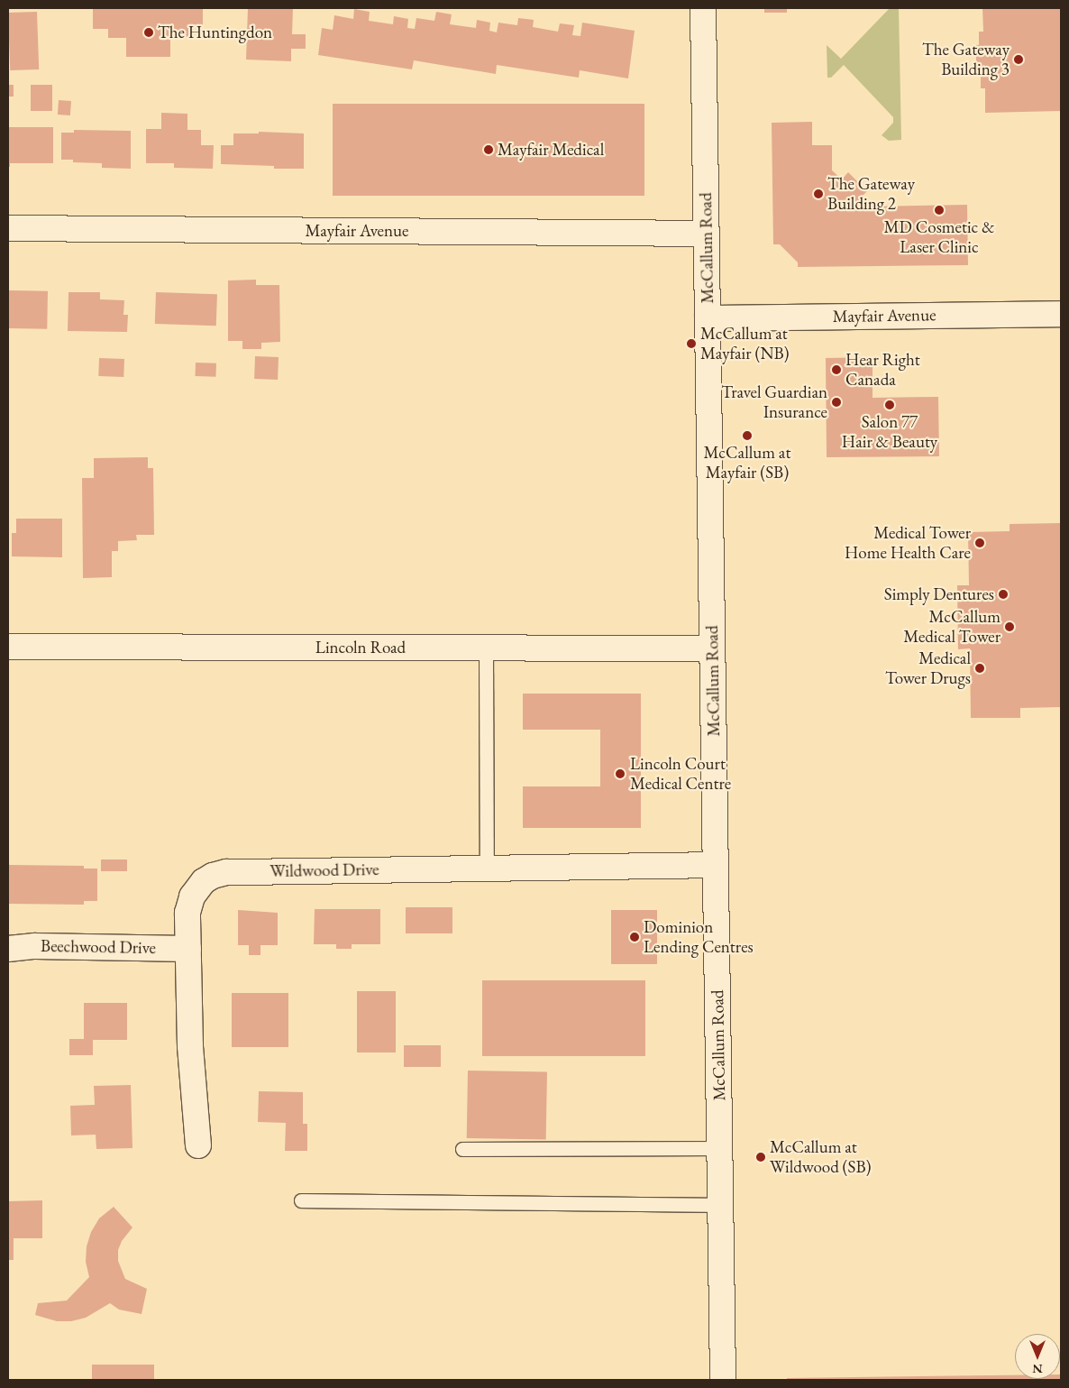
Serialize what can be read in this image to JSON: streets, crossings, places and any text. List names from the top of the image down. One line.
{"streets":{"street":["Mayfair Avenue","McCallum Road","Lincoln Road","Wildwood Drive","Beechwood Drive"]},"crossings":[["Mayfair Avenue","McCallum Road"],["McCallum Road","Lincoln Road"],["McCallum Road","Wildwood Drive"],["Wildwood Drive","Beechwood Drive"]],"places":["The Huntingdon","The Gateway Building 3","Mayfair Medical","The Gateway Building 2","MD Cosmetic & Laser Clinic","McCallum at Mayfair (NB)","Hear Right Canada","Travel Guardian Insurance","Salon 77 Hair & Beauty","McCallum at Mayfair (SB)","Medical Tower Home Health Care","Simply Dentures","McCallum Medical Tower","Medical Tower Drugs","Lincoln Court Medical Centre","Dominion Lending Centres","McCallum at Wildwood (SB)"],"north":"bottom"}
